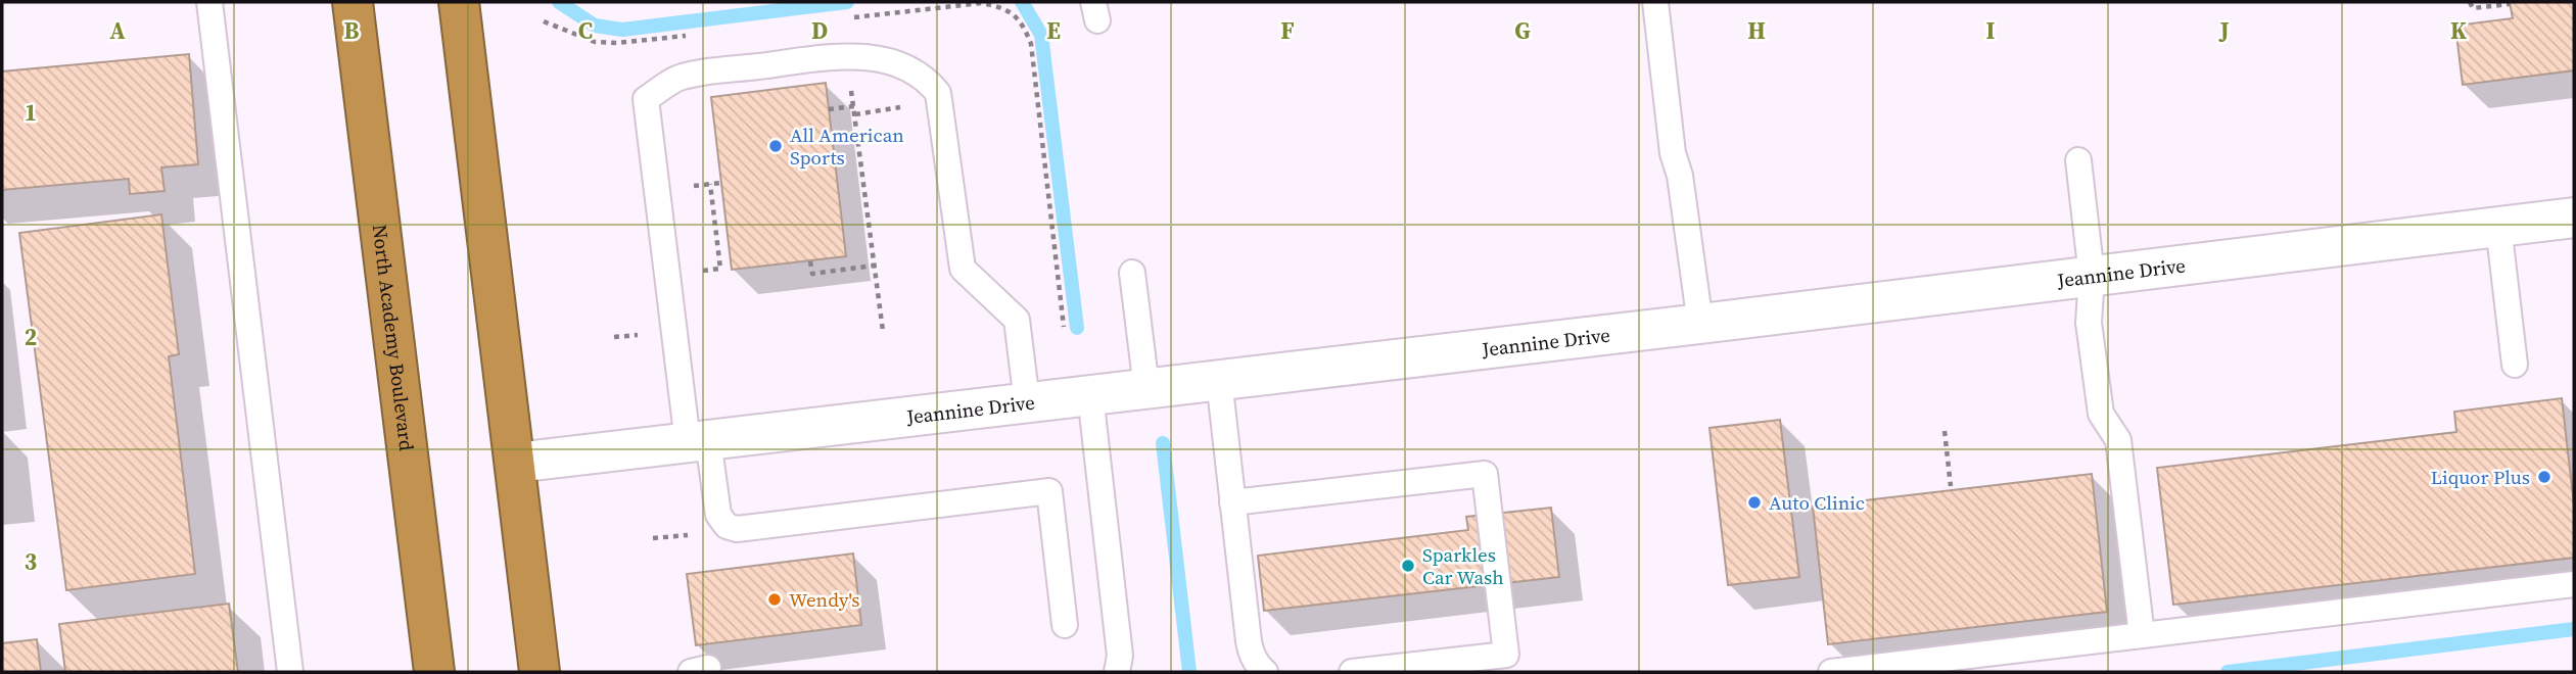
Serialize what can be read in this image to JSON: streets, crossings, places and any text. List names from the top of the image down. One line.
{"streets":{"highway":["North Academy Boulevard"],"street":["Jeannine Drive"]},"places":["All American Sports","Liquor Plus","Auto Clinic","Sparkles Car Wash","Wendy's"],"grid":{"columns":["A","B","C","D","E","F","G","H","I","J","K"],"rows":["1","2","3"]}}
